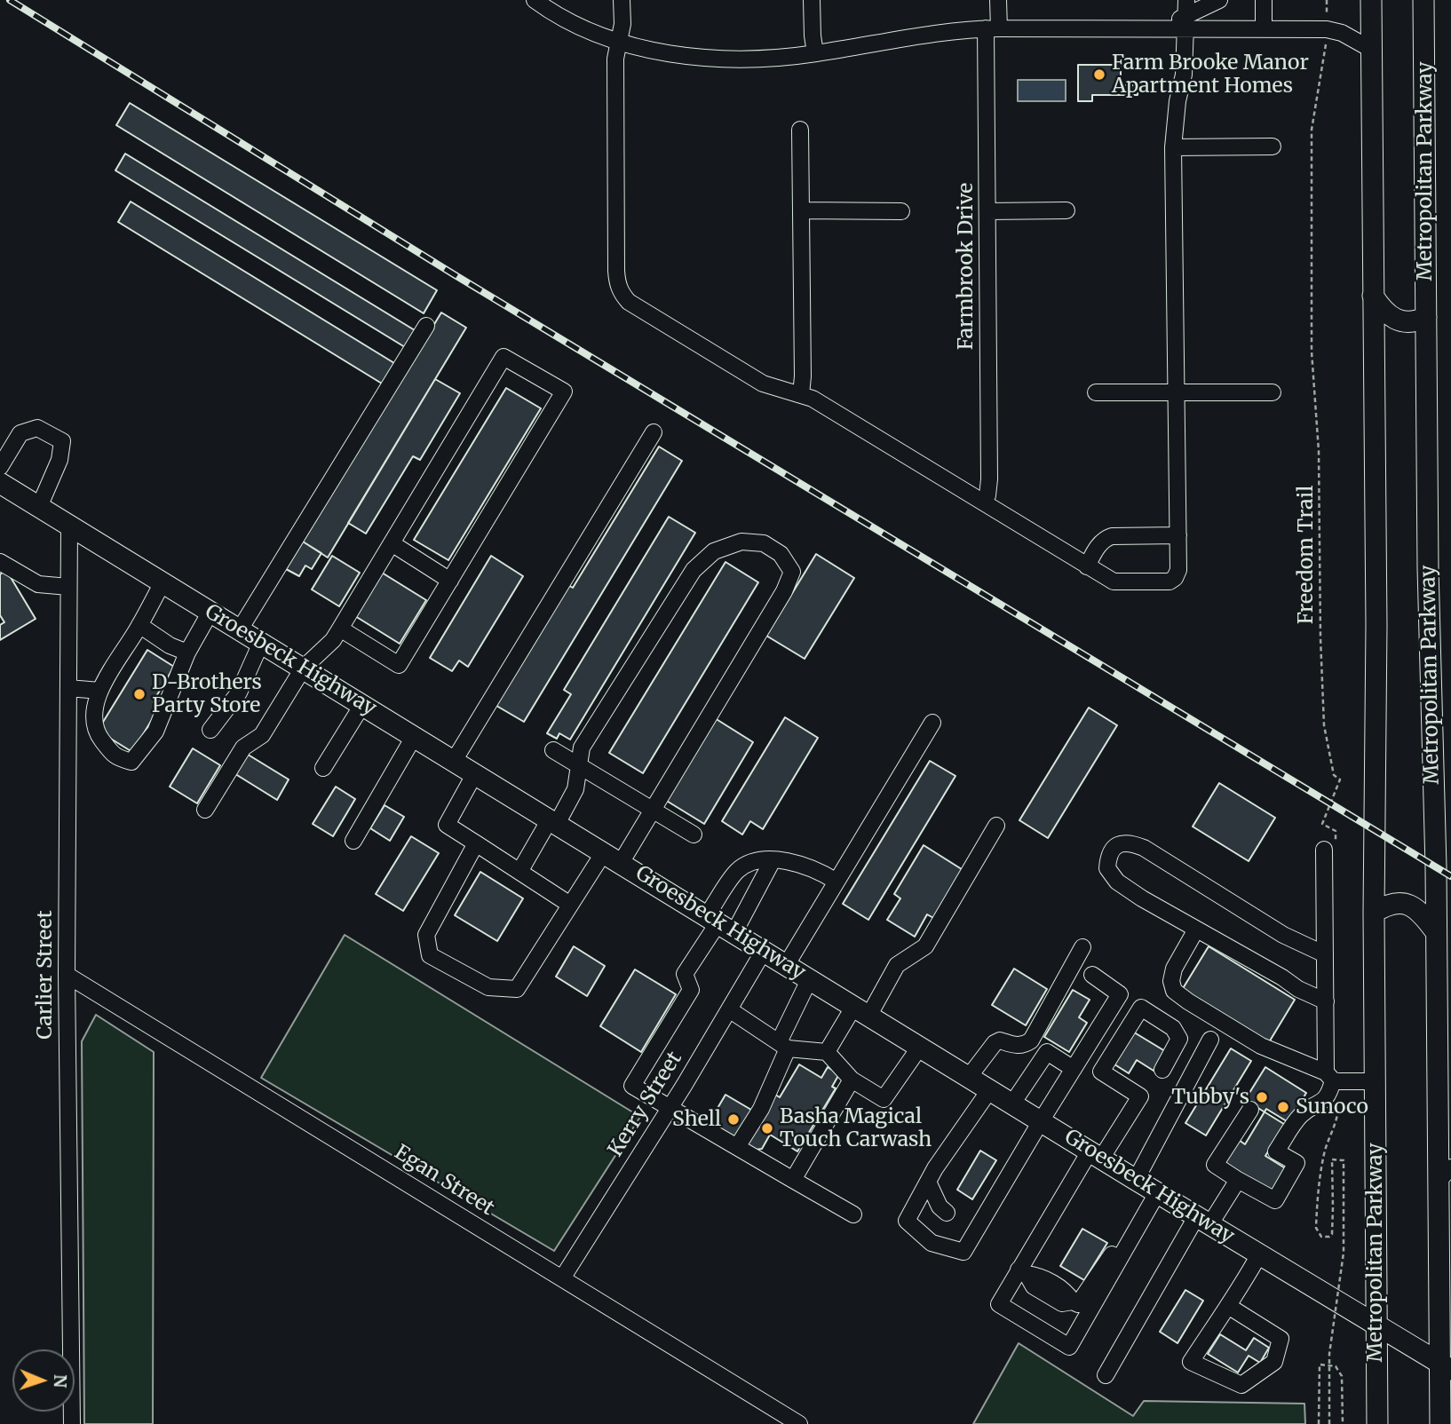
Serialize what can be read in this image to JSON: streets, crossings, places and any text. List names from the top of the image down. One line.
{"streets":{"main road":["Metropolitan Parkway","Groesbeck Highway"],"street":["Farmbrook Drive","Carlier Street","Kerry Street","Egan Street"],"path":["Freedom Trail"]},"crossings":[["Metropolitan Parkway","Groesbeck Highway"],["Groesbeck Highway","Carlier Street"],["Groesbeck Highway","Kerry Street"],["Carlier Street","Egan Street"],["Kerry Street","Egan Street"]],"places":["Farm Brooke Manor Apartment Homes","D-Brothers Party Store","Tubby's","Sunoco","Shell","Basha Magical Touch Carwash"],"north":"right"}
